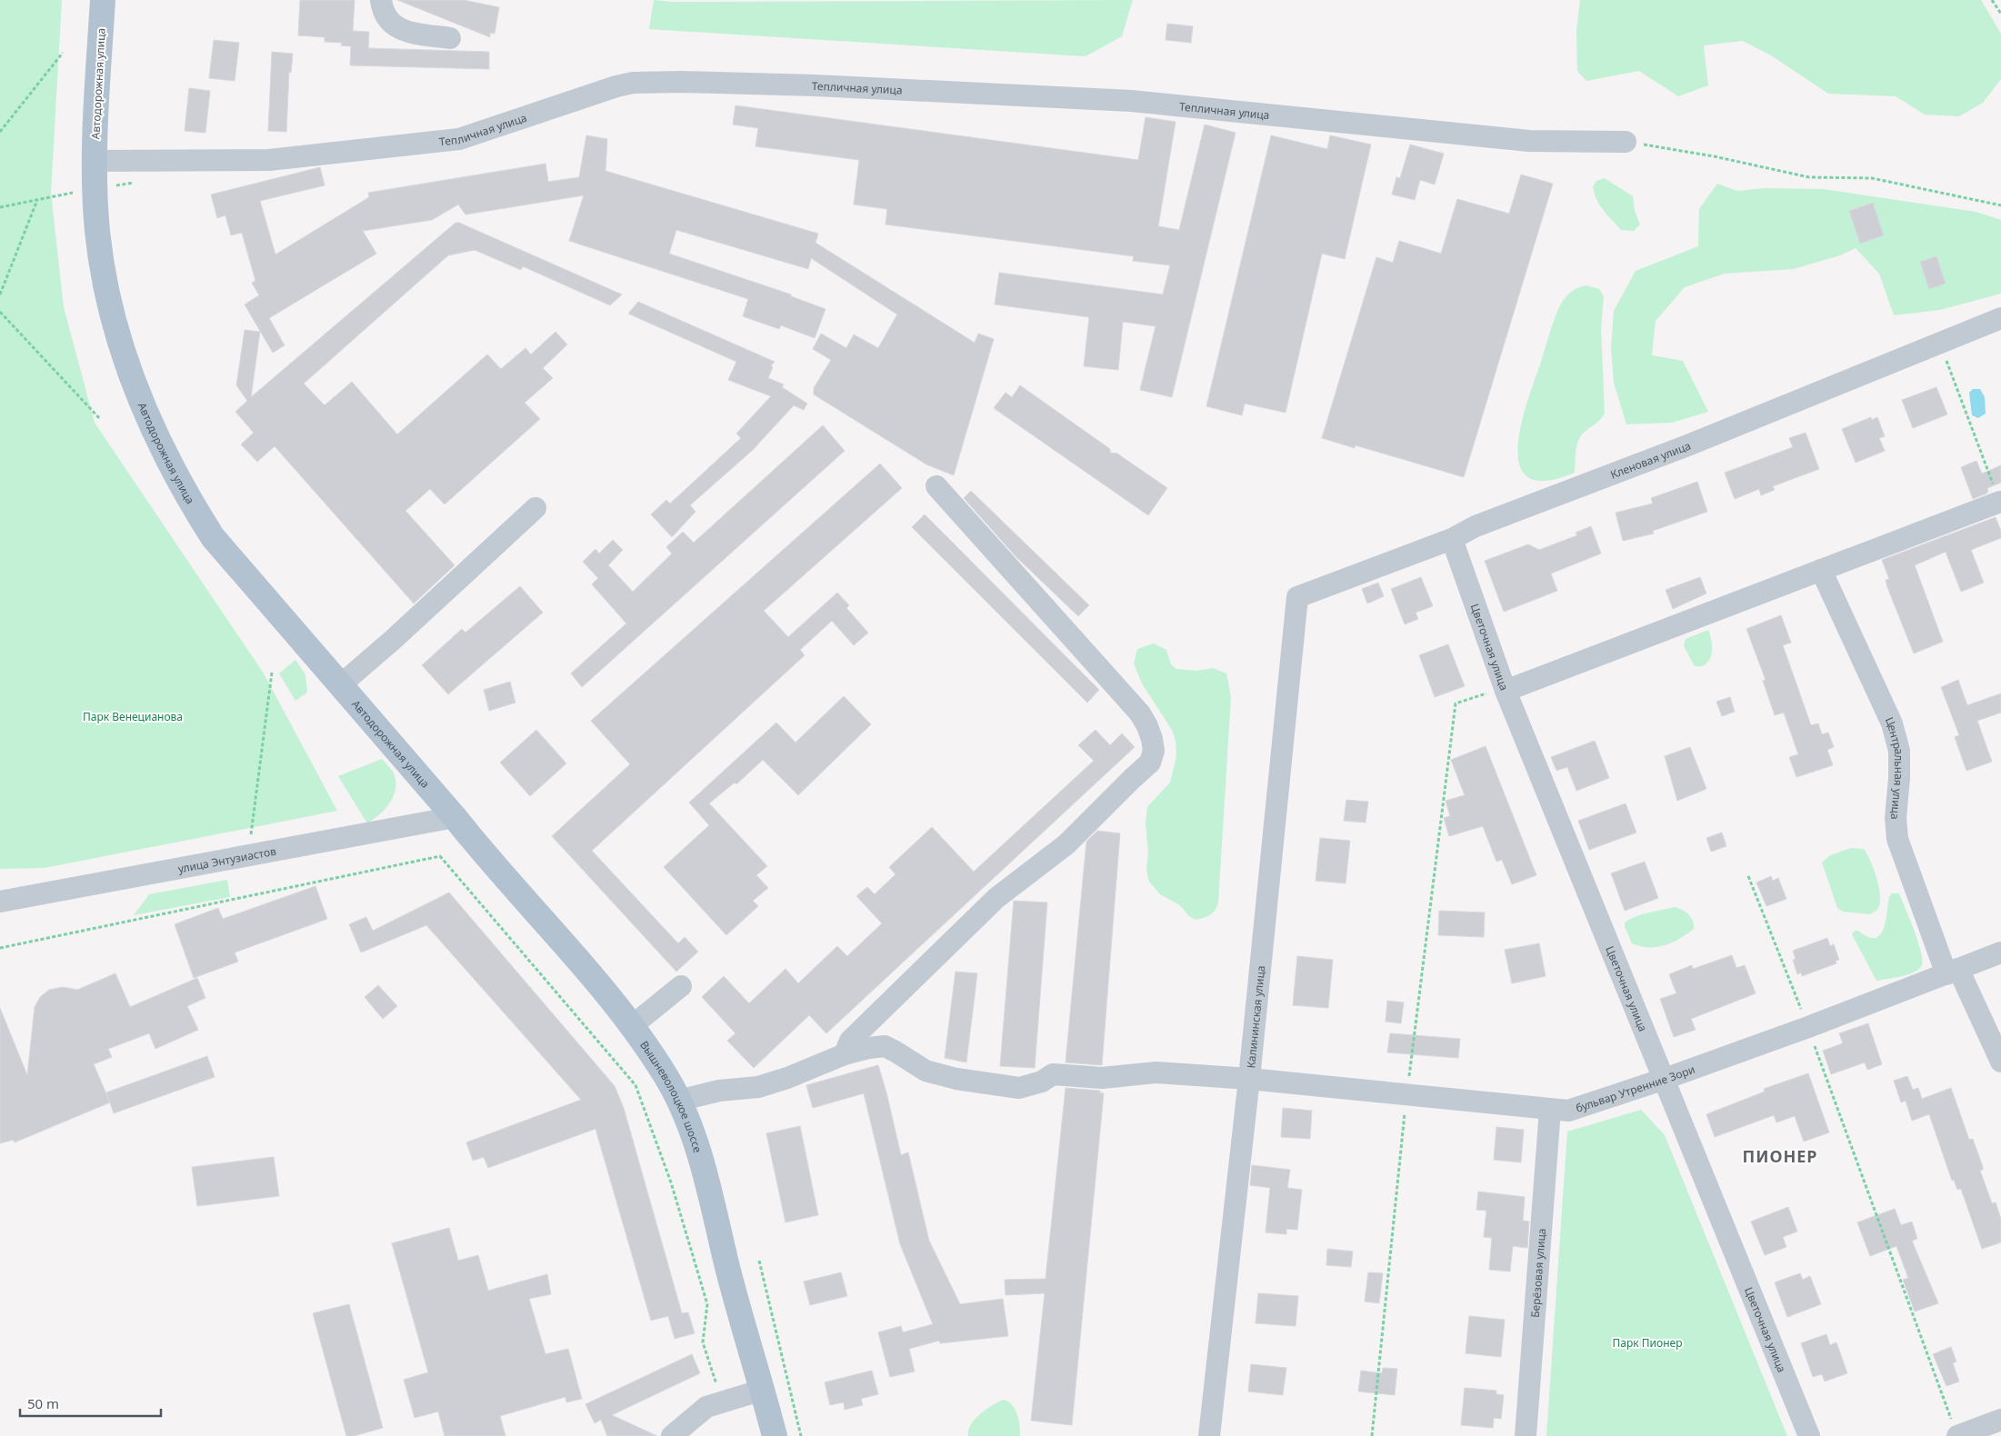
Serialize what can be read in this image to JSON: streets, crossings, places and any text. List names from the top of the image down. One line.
{"streets":{"main road":["Автодорожная улица","Вышневолоцкое шоссе"],"street":["Тепличная улица","Кленовая улица","Цветочная улица","Центральная улица","улица Энтузиастов","Калининская улица","бульвар Утренние Зори","Берёзовая улица"]},"crossings":[["Автодорожная улица","Тепличная улица"],["Автодорожная улица","улица Энтузиастов"],["Автодорожная улица","Вышневолоцкое шоссе"],["Кленовая улица","Цветочная улица"],["Кленовая улица","Калининская улица"],["Цветочная улица","бульвар Утренние Зори"],["Центральная улица","бульвар Утренние Зори"],["улица Энтузиастов","Вышневолоцкое шоссе"],["Калининская улица","бульвар Утренние Зори"],["бульвар Утренние Зори","Вышневолоцкое шоссе"],["бульвар Утренние Зори","Берёзовая улица"]],"districts":["ПИОНЕР"],"parks":["Парк Венецианова","Парк Пионер"],"scale_bar":"50 m"}
